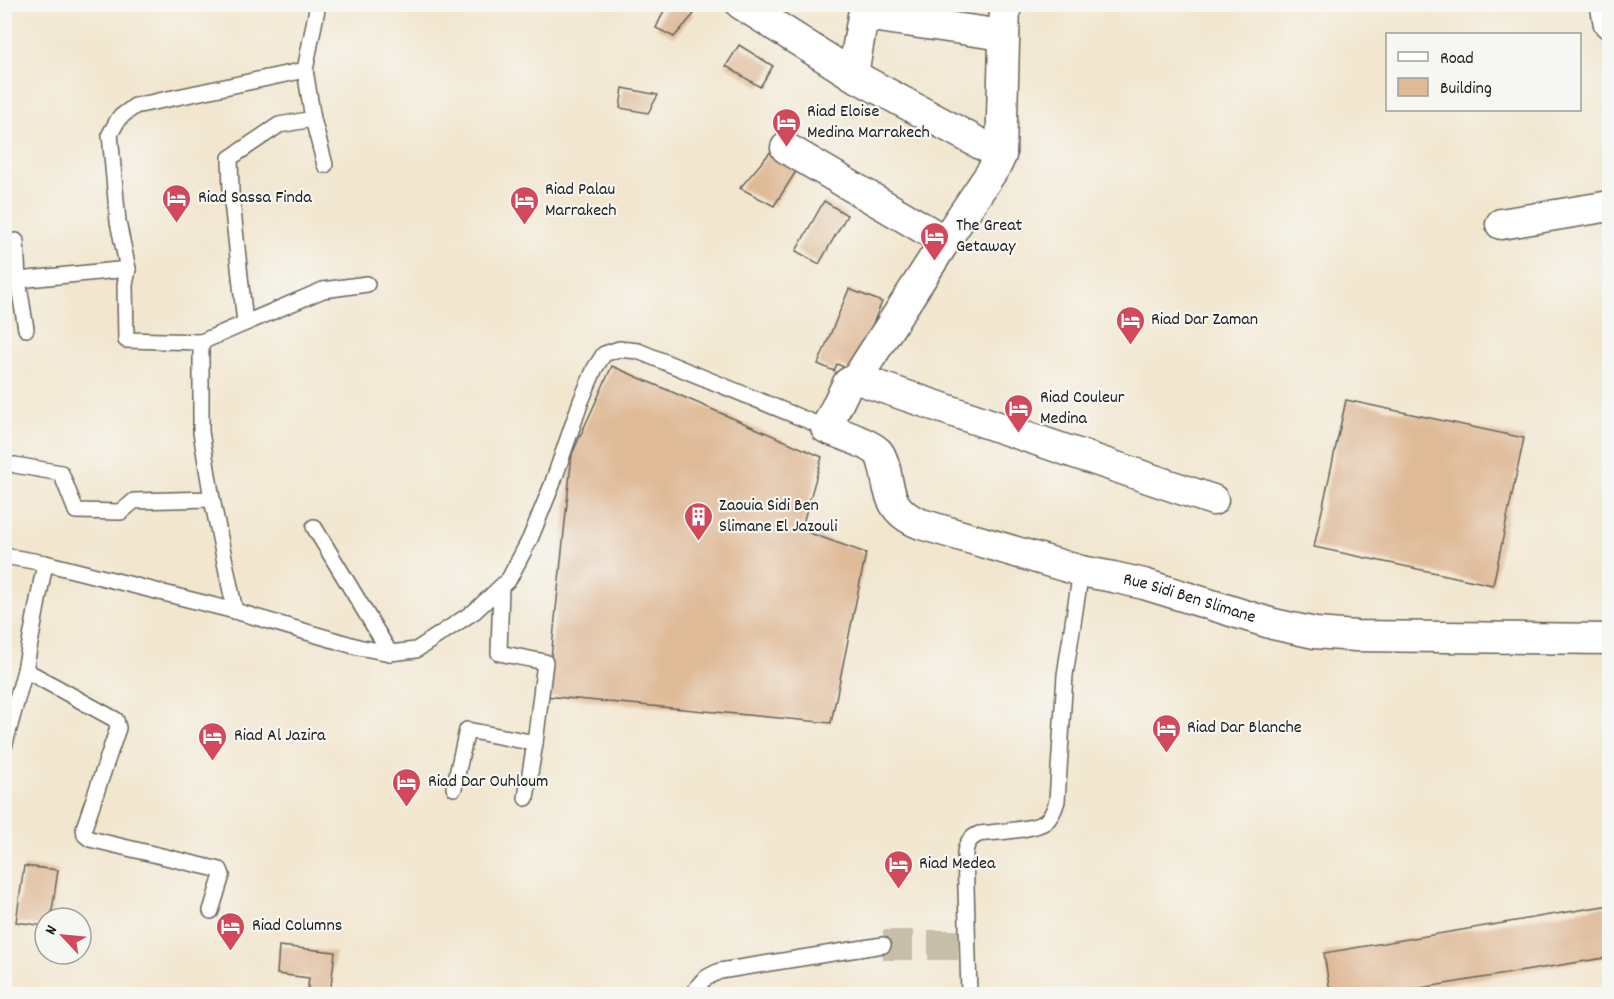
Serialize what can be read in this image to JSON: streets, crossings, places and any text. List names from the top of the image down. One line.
{"streets":{"street":["Rue Sidi Ben Slimane"]},"places":{"hotel":["Riad Eloise Medina Marrakech","Riad Sassa Finda","Riad Palau Marrakech","The Great Getaway","Riad Dar Zaman","Riad Couleur Medina","Riad Dar Blanche","Riad Al Jazira","Riad Dar Ouhloum","Riad Medea","Riad Columns"],"building":["Zaouia Sidi Ben Slimane El Jazouli"]},"legend":["Road","Building"],"north":"top left"}
